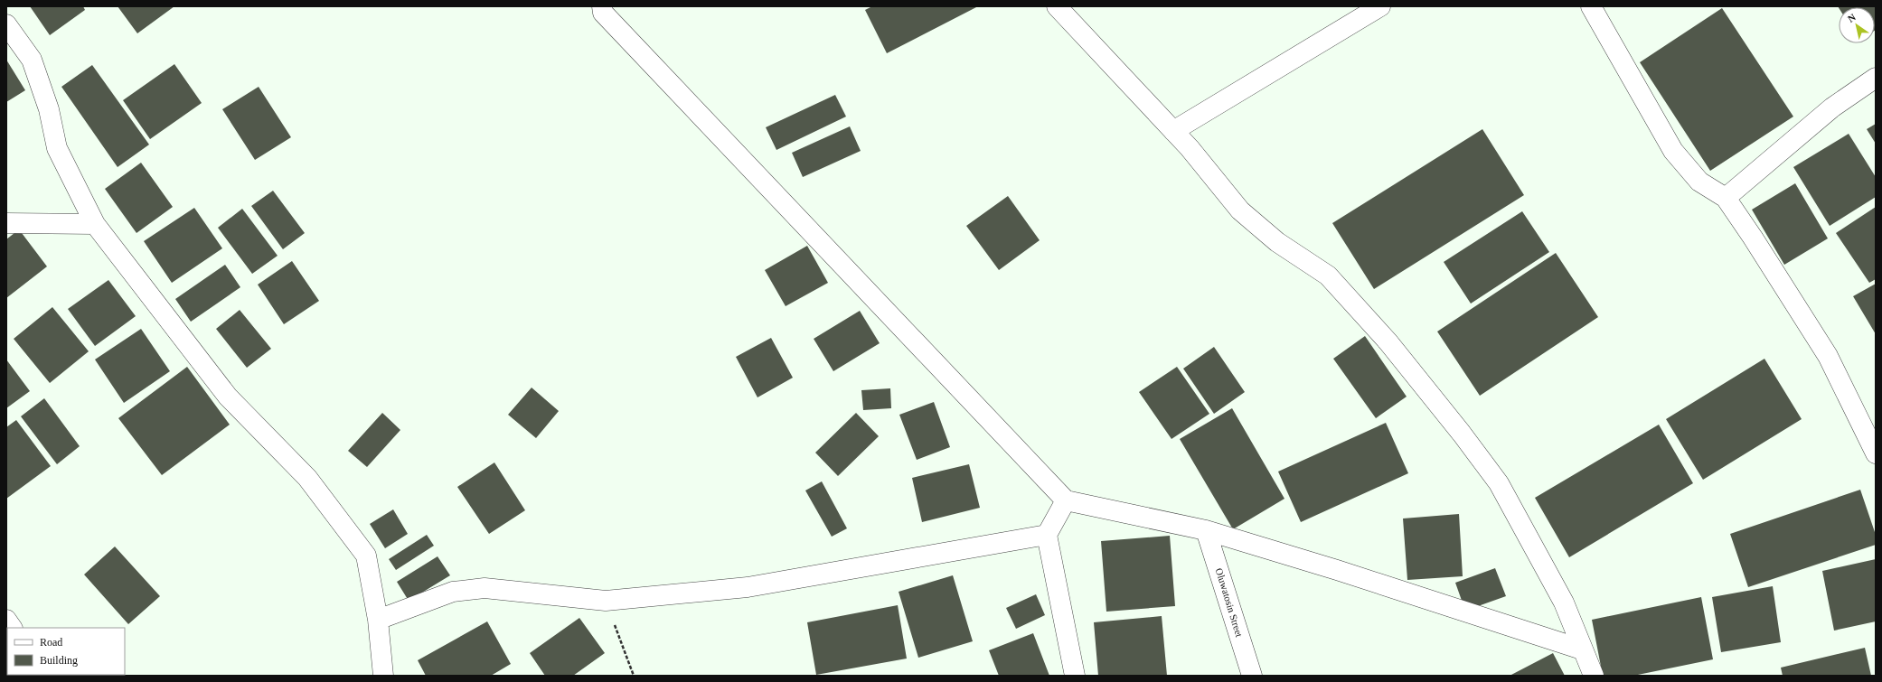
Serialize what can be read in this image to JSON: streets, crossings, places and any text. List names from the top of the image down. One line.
{"streets":{"street":["Oluwatosin Street"]},"legend":["Road","Building"],"north":"top left"}
